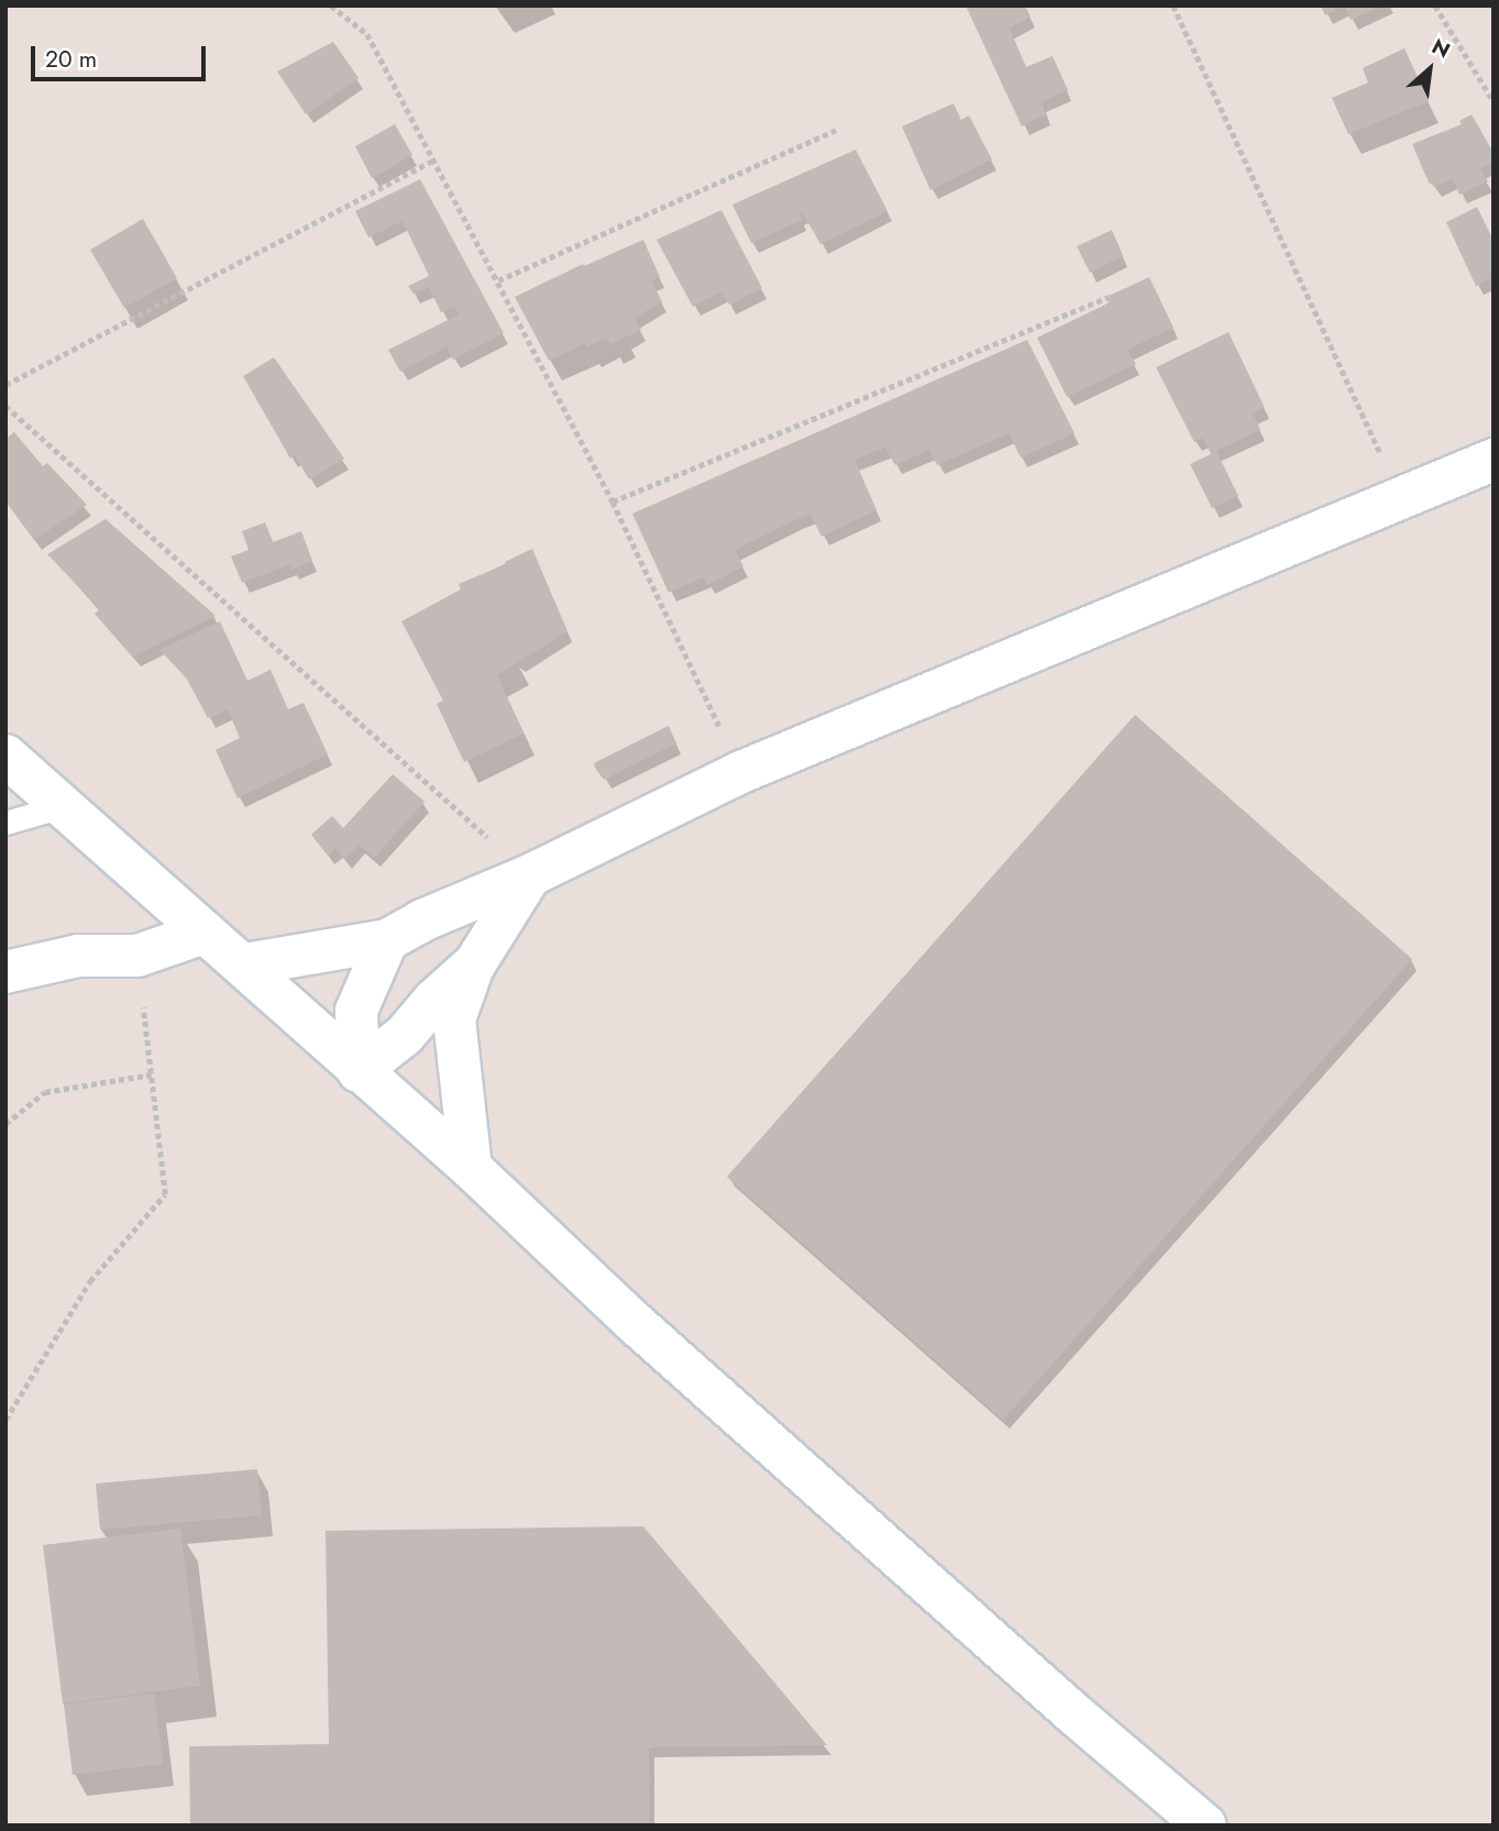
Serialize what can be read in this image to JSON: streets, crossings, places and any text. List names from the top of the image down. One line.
{"scale_bar":"20 m","north":"top right"}
